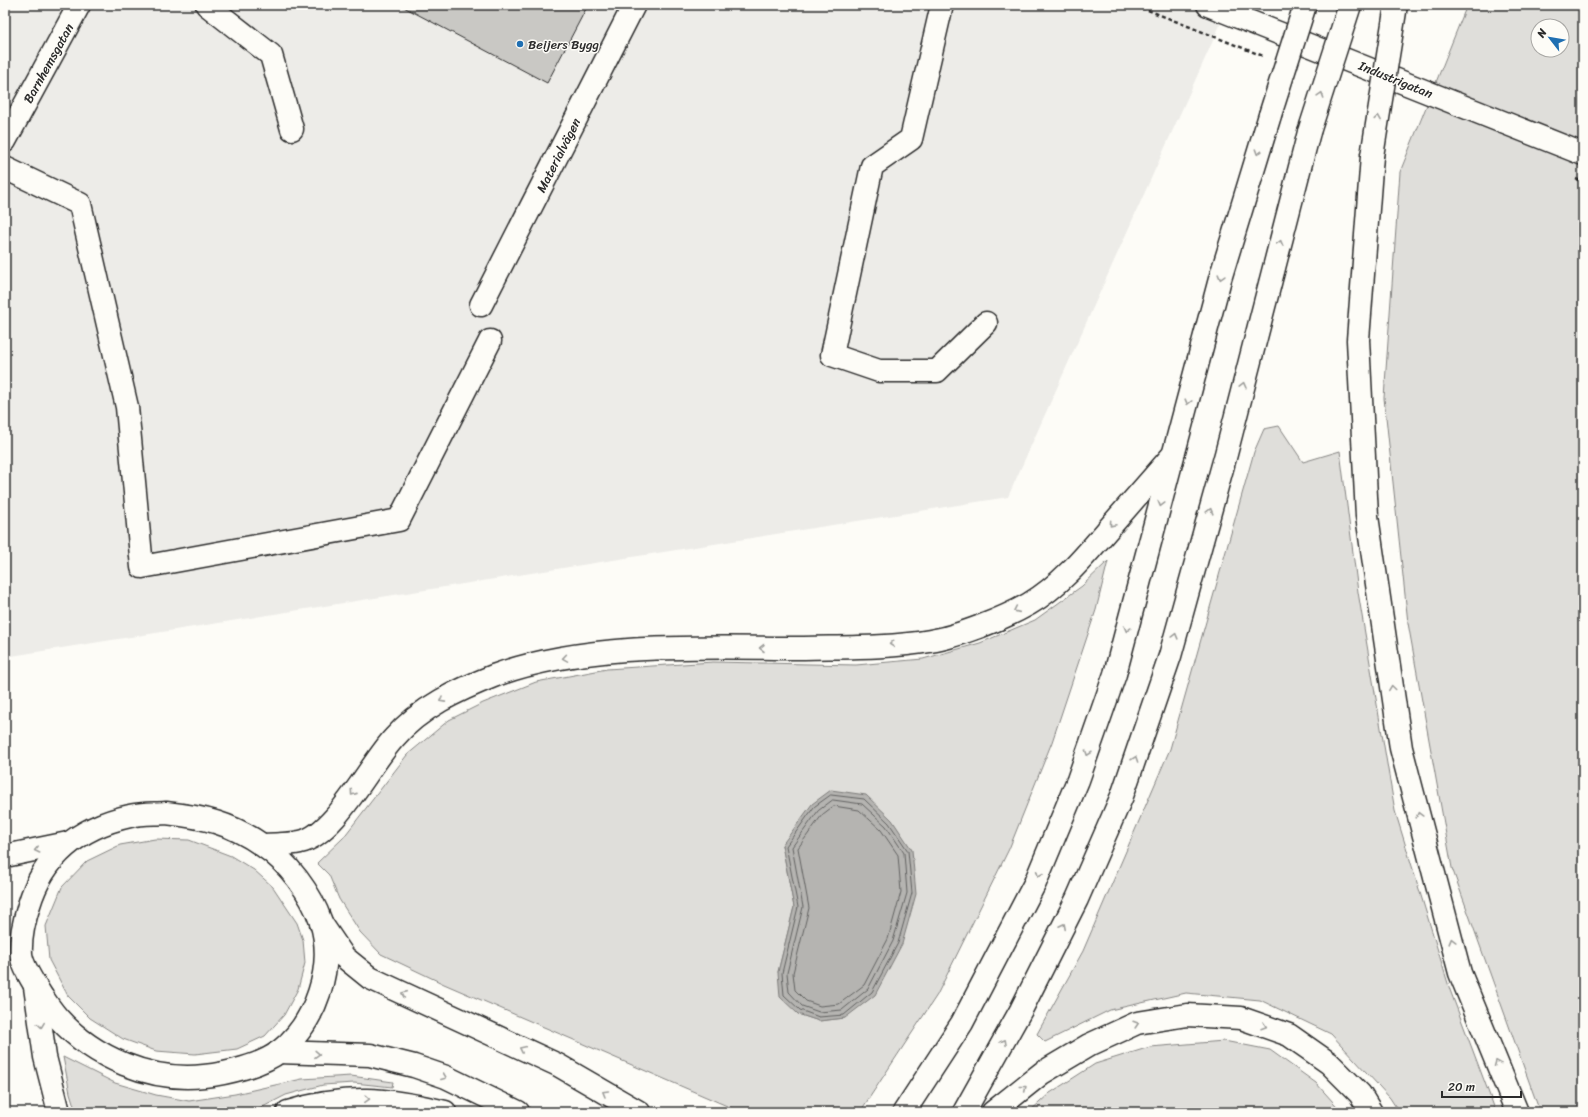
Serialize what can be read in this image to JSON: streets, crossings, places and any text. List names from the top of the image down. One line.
{"streets":{"main road":["Barnhemsgatan","Industrigatan","Materialvägen"]},"places":["Beijers Bygg"],"scale_bar":"20 m","north":"top left"}
